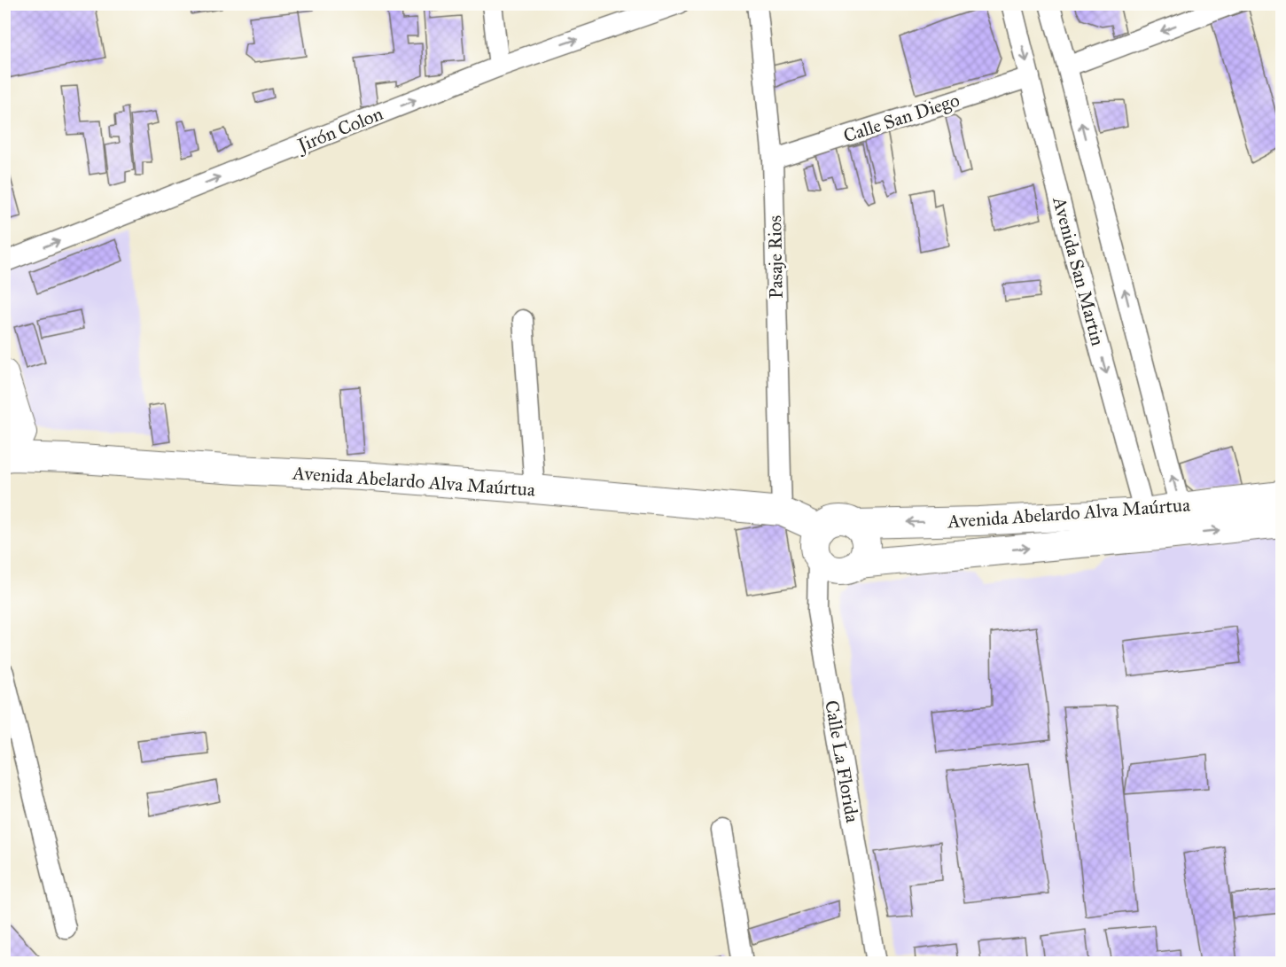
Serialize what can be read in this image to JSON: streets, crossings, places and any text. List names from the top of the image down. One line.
{"streets":{"street":["Calle San Diego","Jirón Colon","Pasaje Rios","Avenida San Martin","Avenida Abelardo Alva Maúrtua","Calle La Florida"]},"crossings":[["Calle San Diego","Pasaje Rios"],["Calle San Diego","Avenida San Martin"],["Pasaje Rios","Avenida Abelardo Alva Maúrtua"],["Avenida San Martin","Avenida Abelardo Alva Maúrtua"],["Avenida Abelardo Alva Maúrtua","Calle La Florida"]],"one_way":["Jirón Colon"]}
